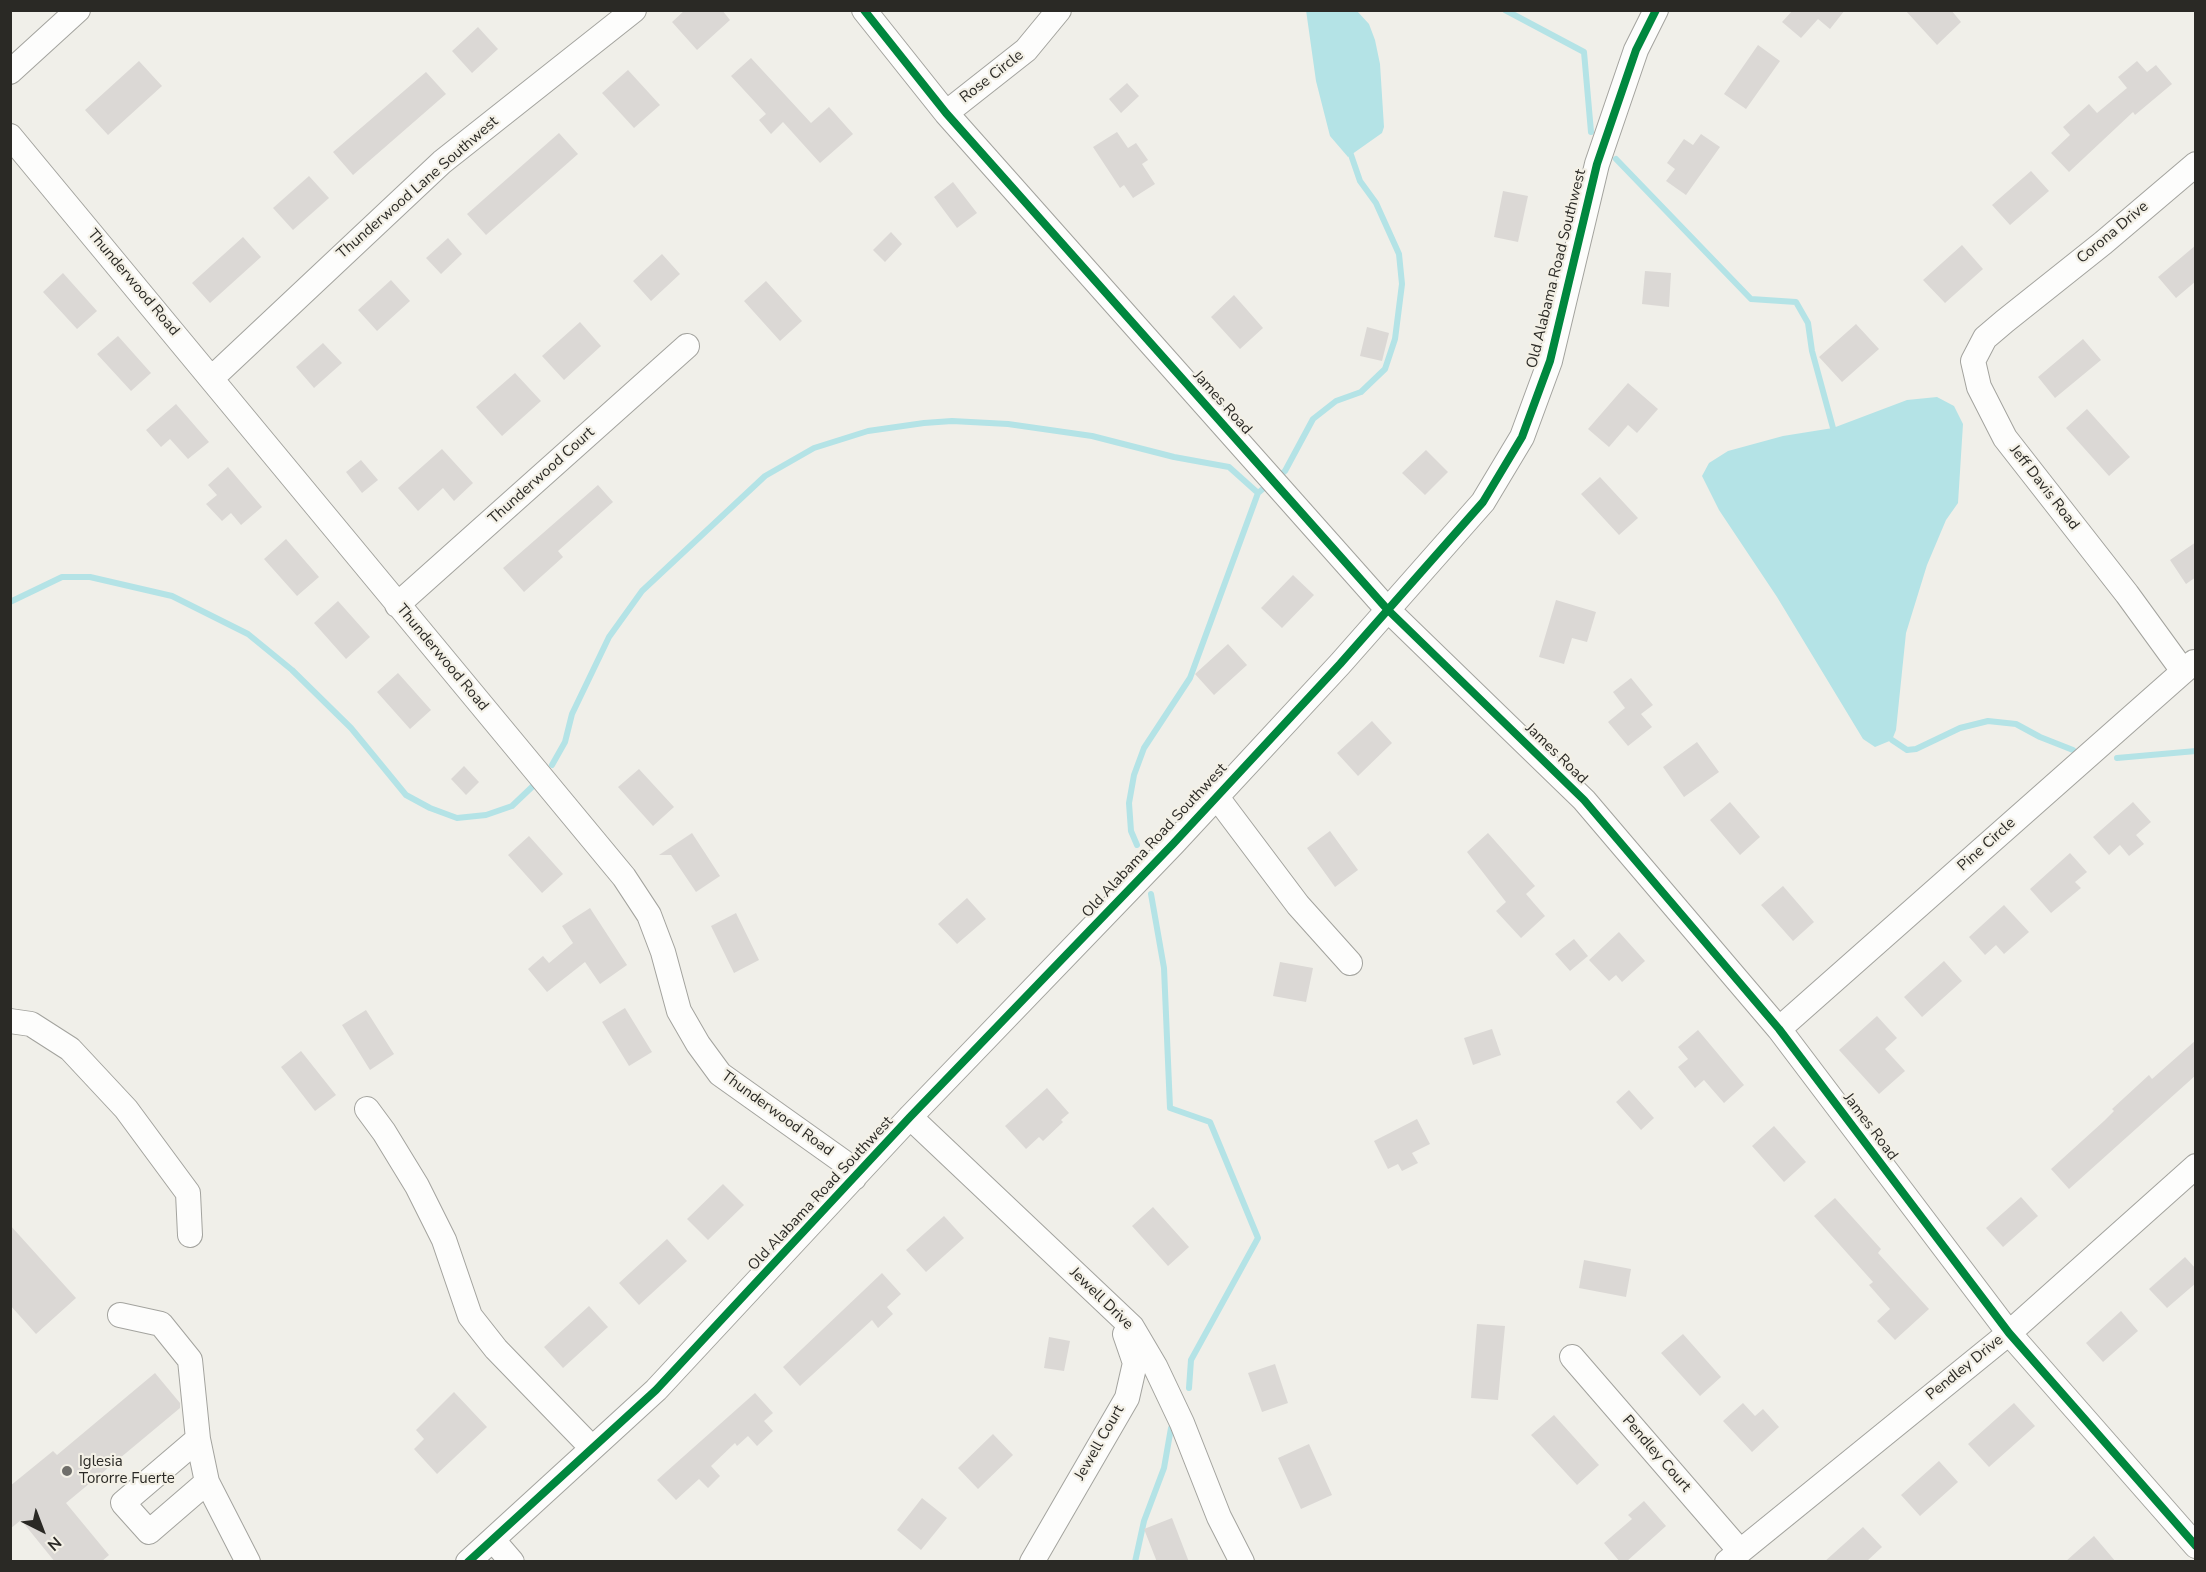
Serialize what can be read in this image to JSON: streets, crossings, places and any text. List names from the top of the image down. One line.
{"streets":{"street":["Rose Circle","Thunderwood Lane Southwest","Corona Drive","Old Alabama Road Southwest","Thunderwood Road","James Road","Thunderwood Court","Jeff Davis Road","Pine Circle","Jewell Drive","Pendley Drive","Jewell Court","Pendley Court"]},"crossings":[["Rose Circle","James Road"],["Thunderwood Lane Southwest","Thunderwood Road"],["Corona Drive","Jeff Davis Road"],["Old Alabama Road Southwest","Thunderwood Road"],["Old Alabama Road Southwest","James Road"],["Old Alabama Road Southwest","Jewell Drive"],["Thunderwood Road","Thunderwood Court"],["James Road","Pine Circle"],["James Road","Pendley Drive"],["Jeff Davis Road","Pine Circle"],["Jewell Drive","Jewell Court"],["Pendley Drive","Pendley Court"]],"places":["Iglesia Tororre Fuerte"],"north":"bottom right"}
